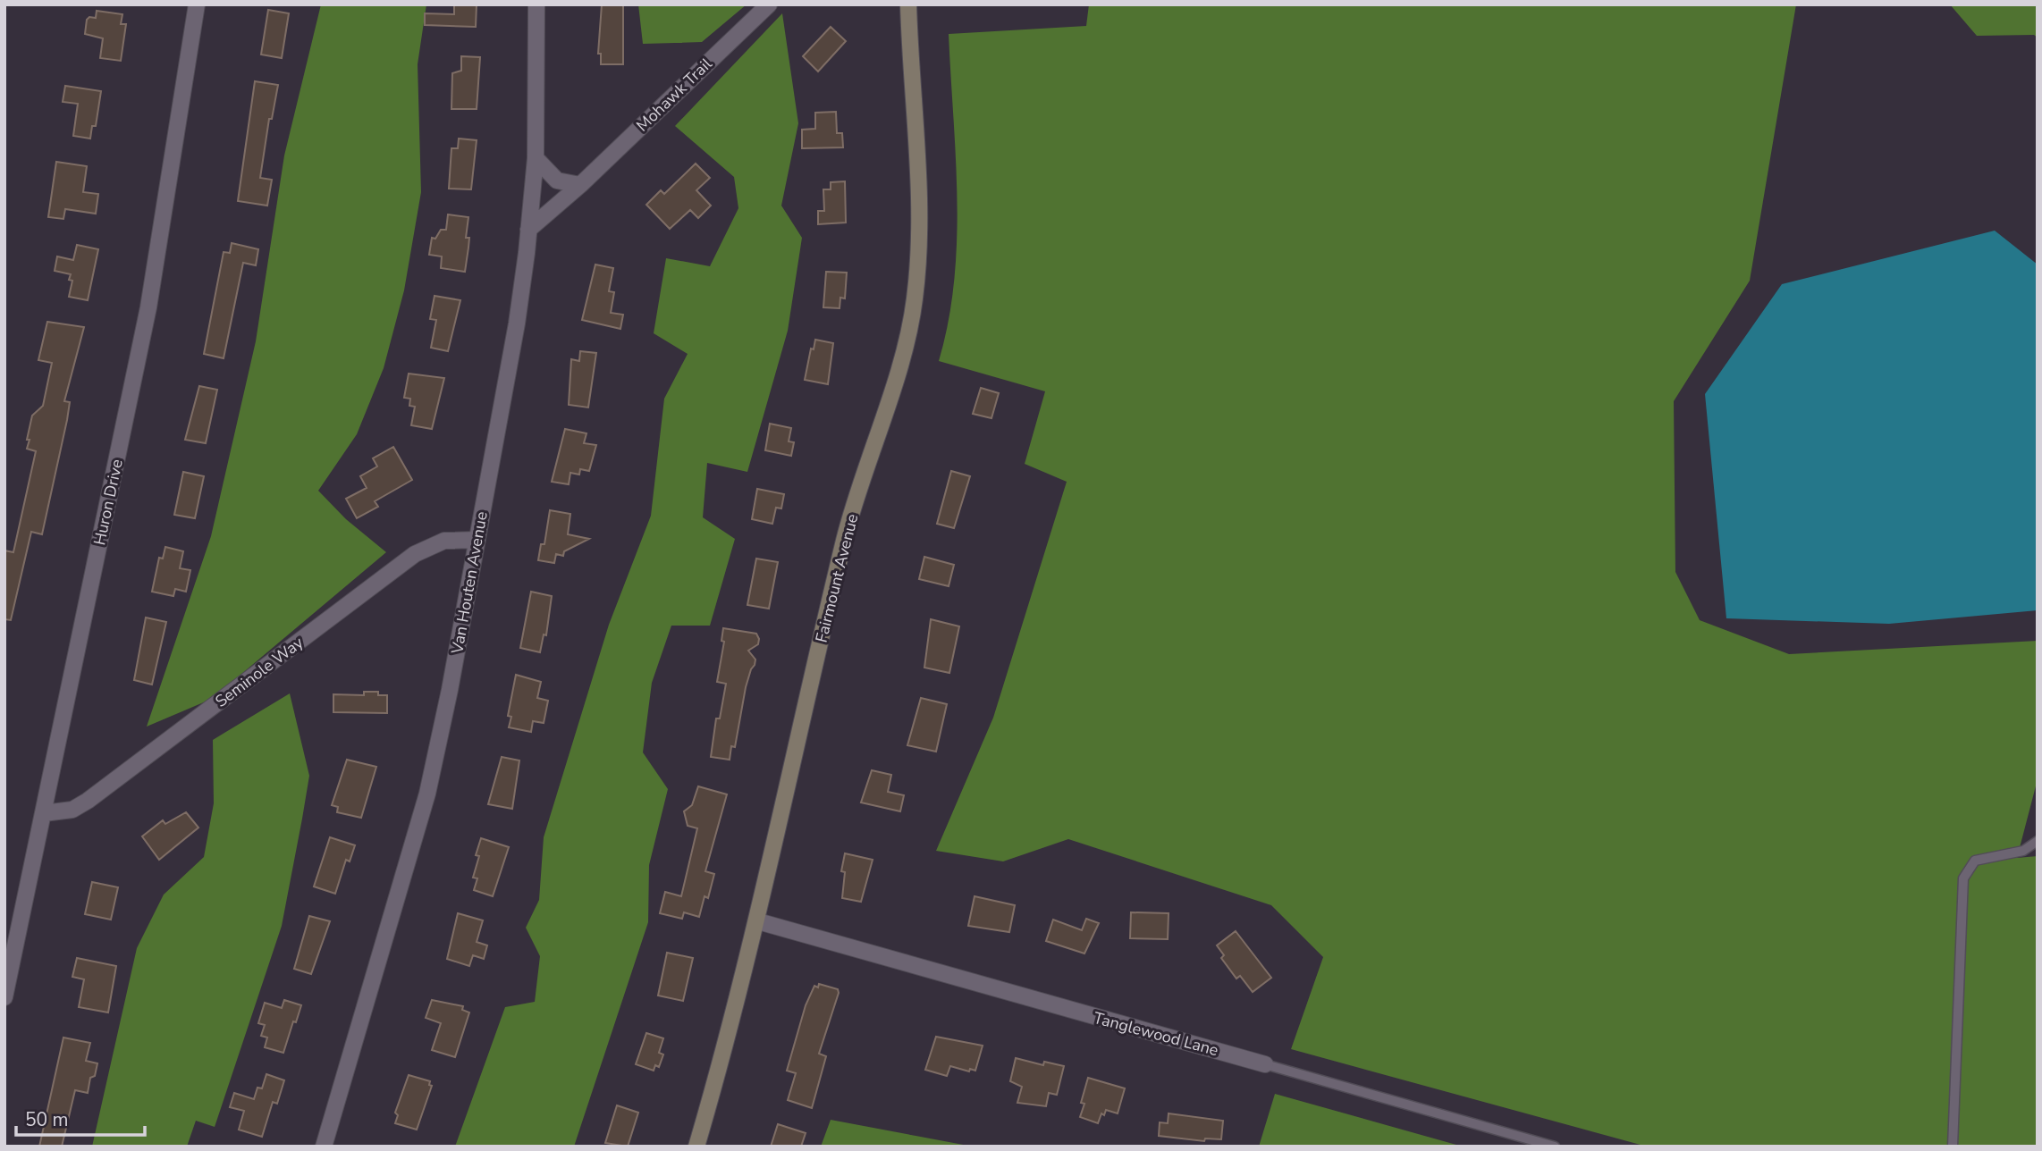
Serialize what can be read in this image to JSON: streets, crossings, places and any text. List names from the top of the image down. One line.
{"streets":{"main road":["Fairmount Avenue"],"street":["Mohawk Trail","Huron Drive","Van Houten Avenue","Seminole Way","Tanglewood Lane"]},"crossings":[["Mohawk Trail","Van Houten Avenue"],["Huron Drive","Seminole Way"],["Fairmount Avenue","Tanglewood Lane"],["Van Houten Avenue","Seminole Way"]],"scale_bar":"50 m"}
